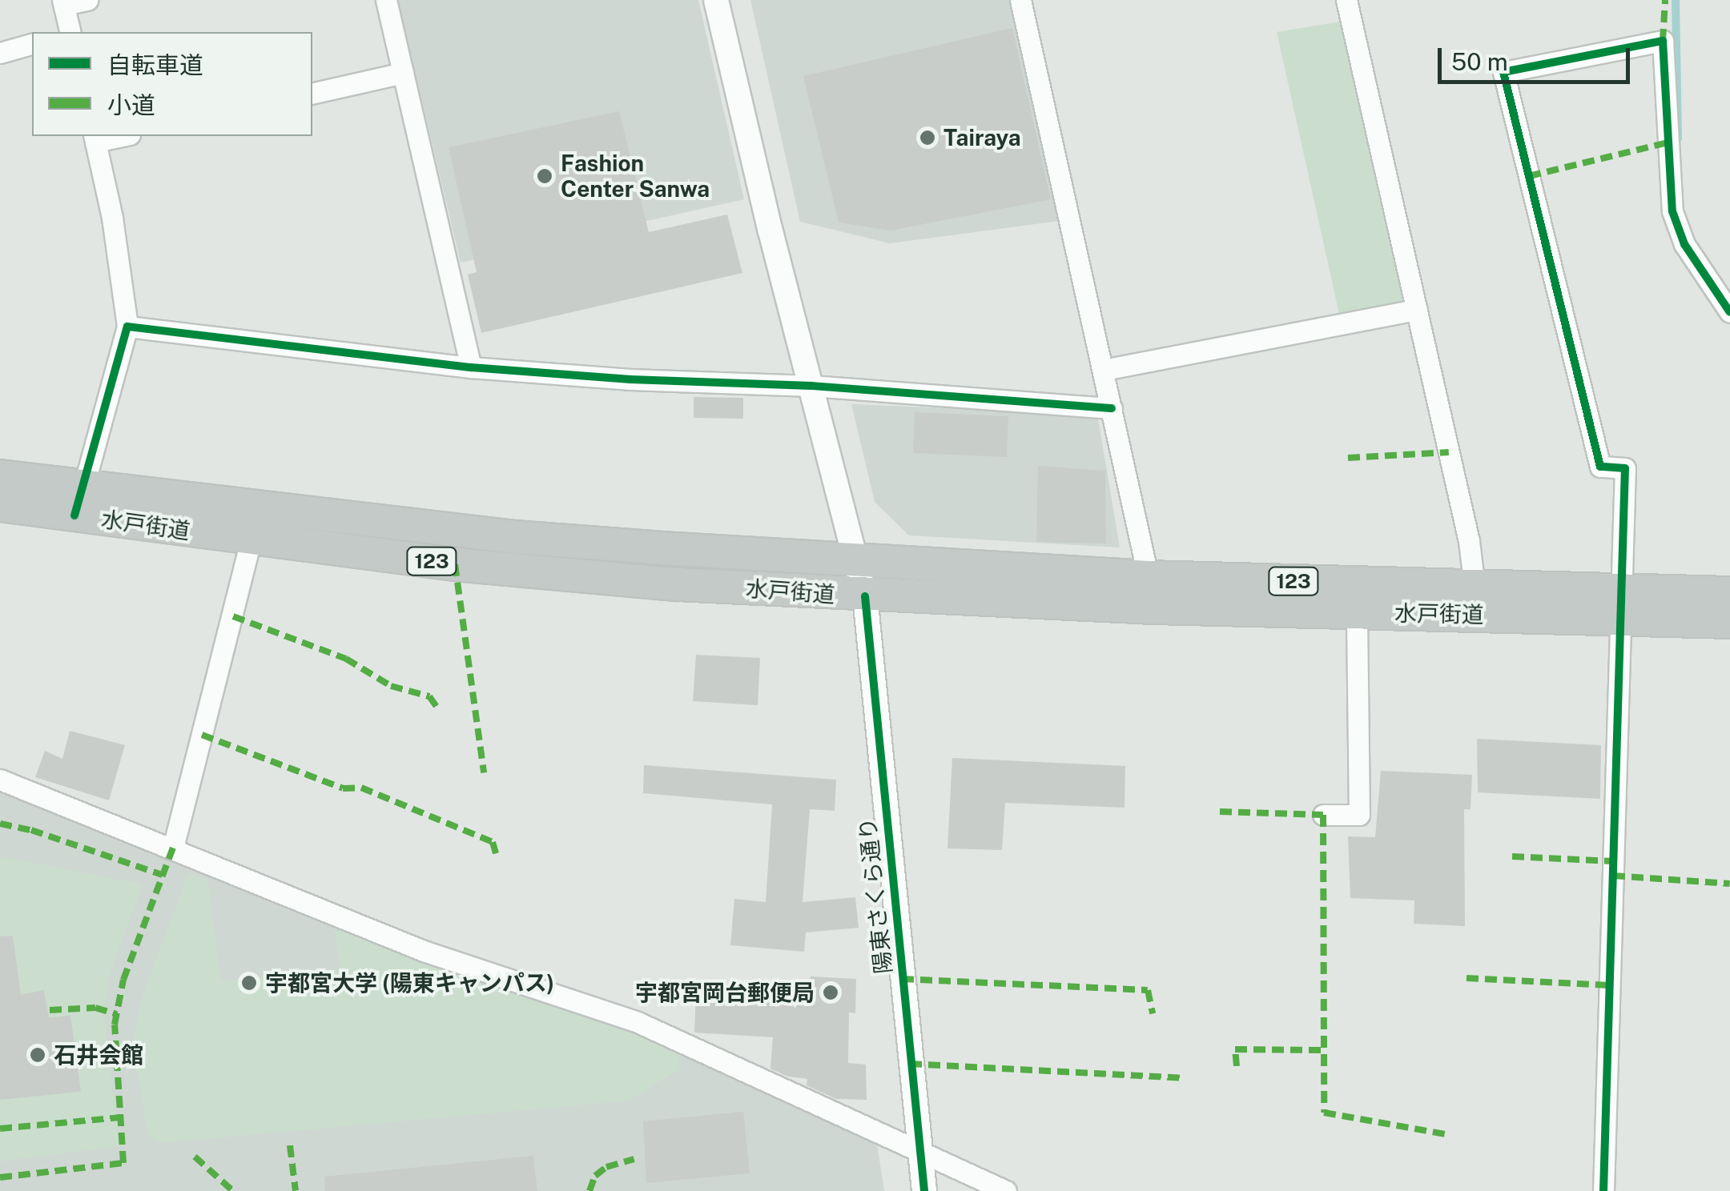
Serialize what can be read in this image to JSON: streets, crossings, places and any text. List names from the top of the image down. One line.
{"streets":{"highway":["水戸街道","123"],"street":["陽東さくら通り"]},"crossings":[["水戸街道","陽東さくら通り"]],"places":["Tairaya","Fashion Center Sanwa","宇都宮大学 (陽東キャンパス)","宇都宮岡台郵便局","石井会館"],"legend":["自転車道","小道"],"scale_bar":"50 m"}
